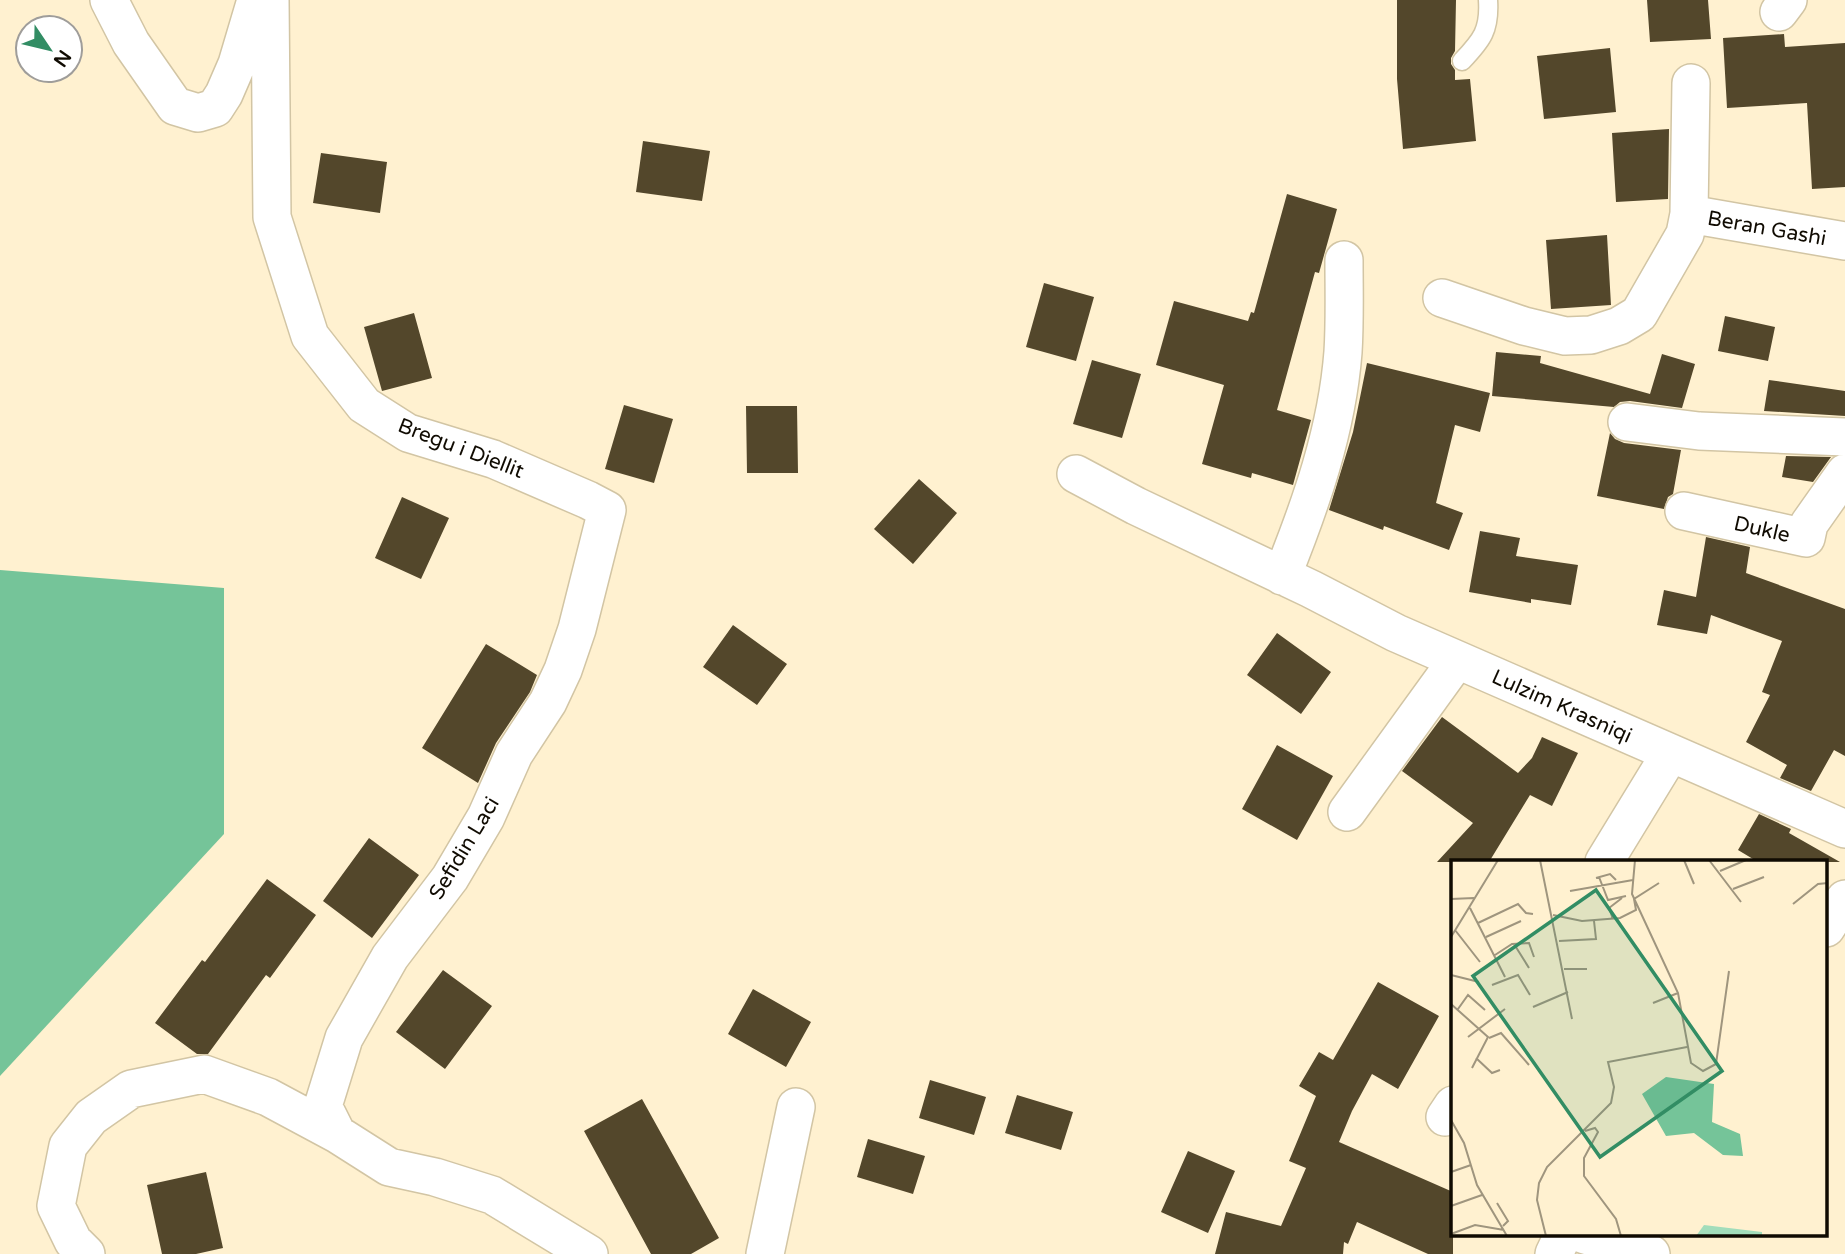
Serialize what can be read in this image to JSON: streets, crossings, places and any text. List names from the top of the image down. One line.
{"streets":{"street":["Beran Gashi","Bregu i Diellit","Dukle","Lulzim Krasniqi","Sefidin Laci"]},"crossings":[["Bregu i Diellit","Sefidin Laci"]],"north":"bottom right"}
